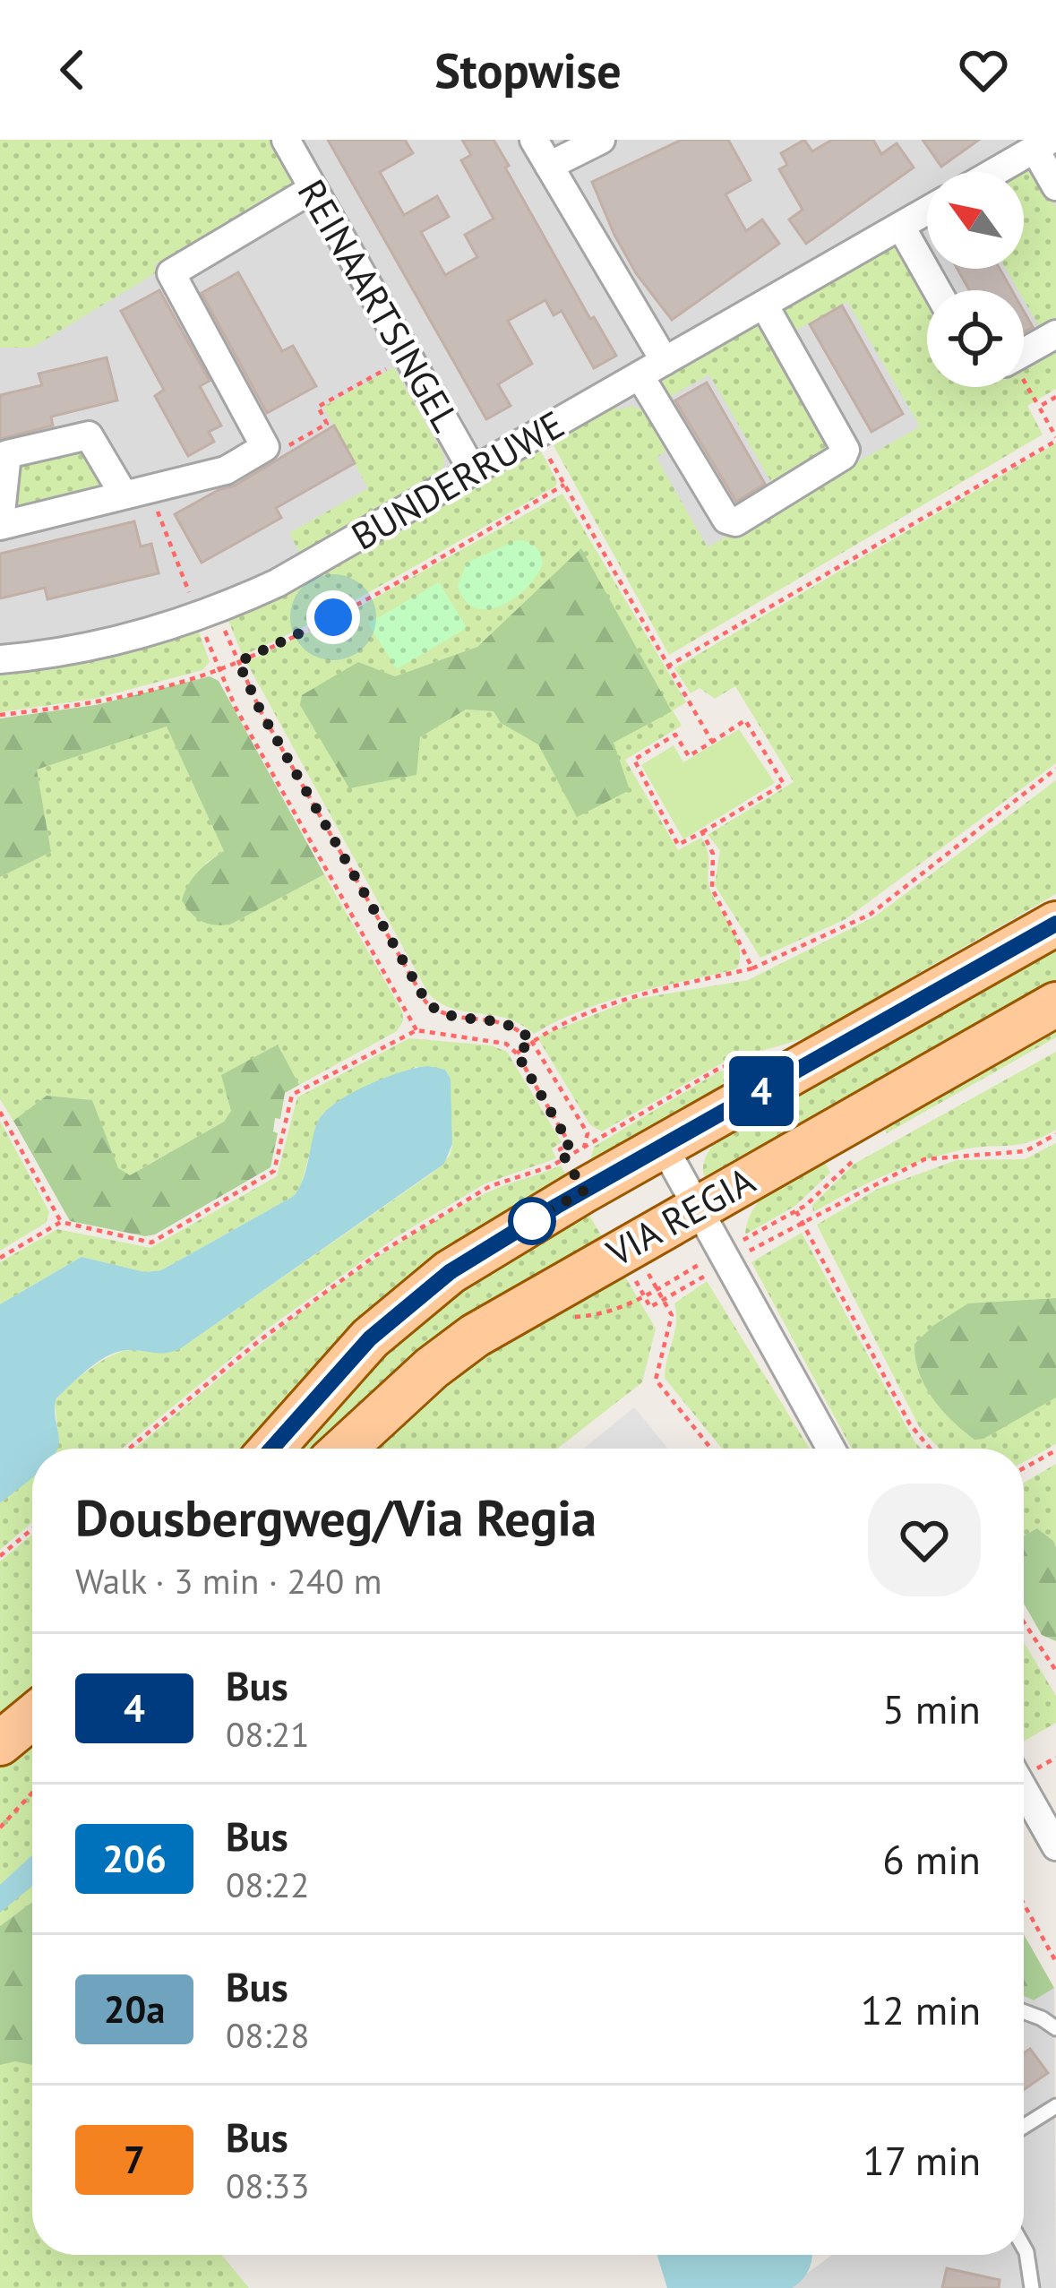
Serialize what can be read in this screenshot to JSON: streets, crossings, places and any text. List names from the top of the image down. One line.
{"streets":{"main road":["VIA REGIA"],"street":["REINAARTSINGEL","BUNDERRUWE"]},"crossings":[["REINAARTSINGEL","BUNDERRUWE"]],"lines":["bus line 4"],"north":"top left","page":{"header":"Stopwise","on_map":"4","heading":["Dousbergweg/Via Regia","Walk · 3 min · 240 m"],"list":[{"mark":"4","name":"Bus","note":"08:21","value":"5 min"},{"mark":"206","name":"Bus","note":"08:22","value":"6 min"},{"mark":"20a","name":"Bus","note":"08:28","value":"12 min"},{"mark":"7","name":"Bus","note":"08:33","value":"17 min"}]}}
